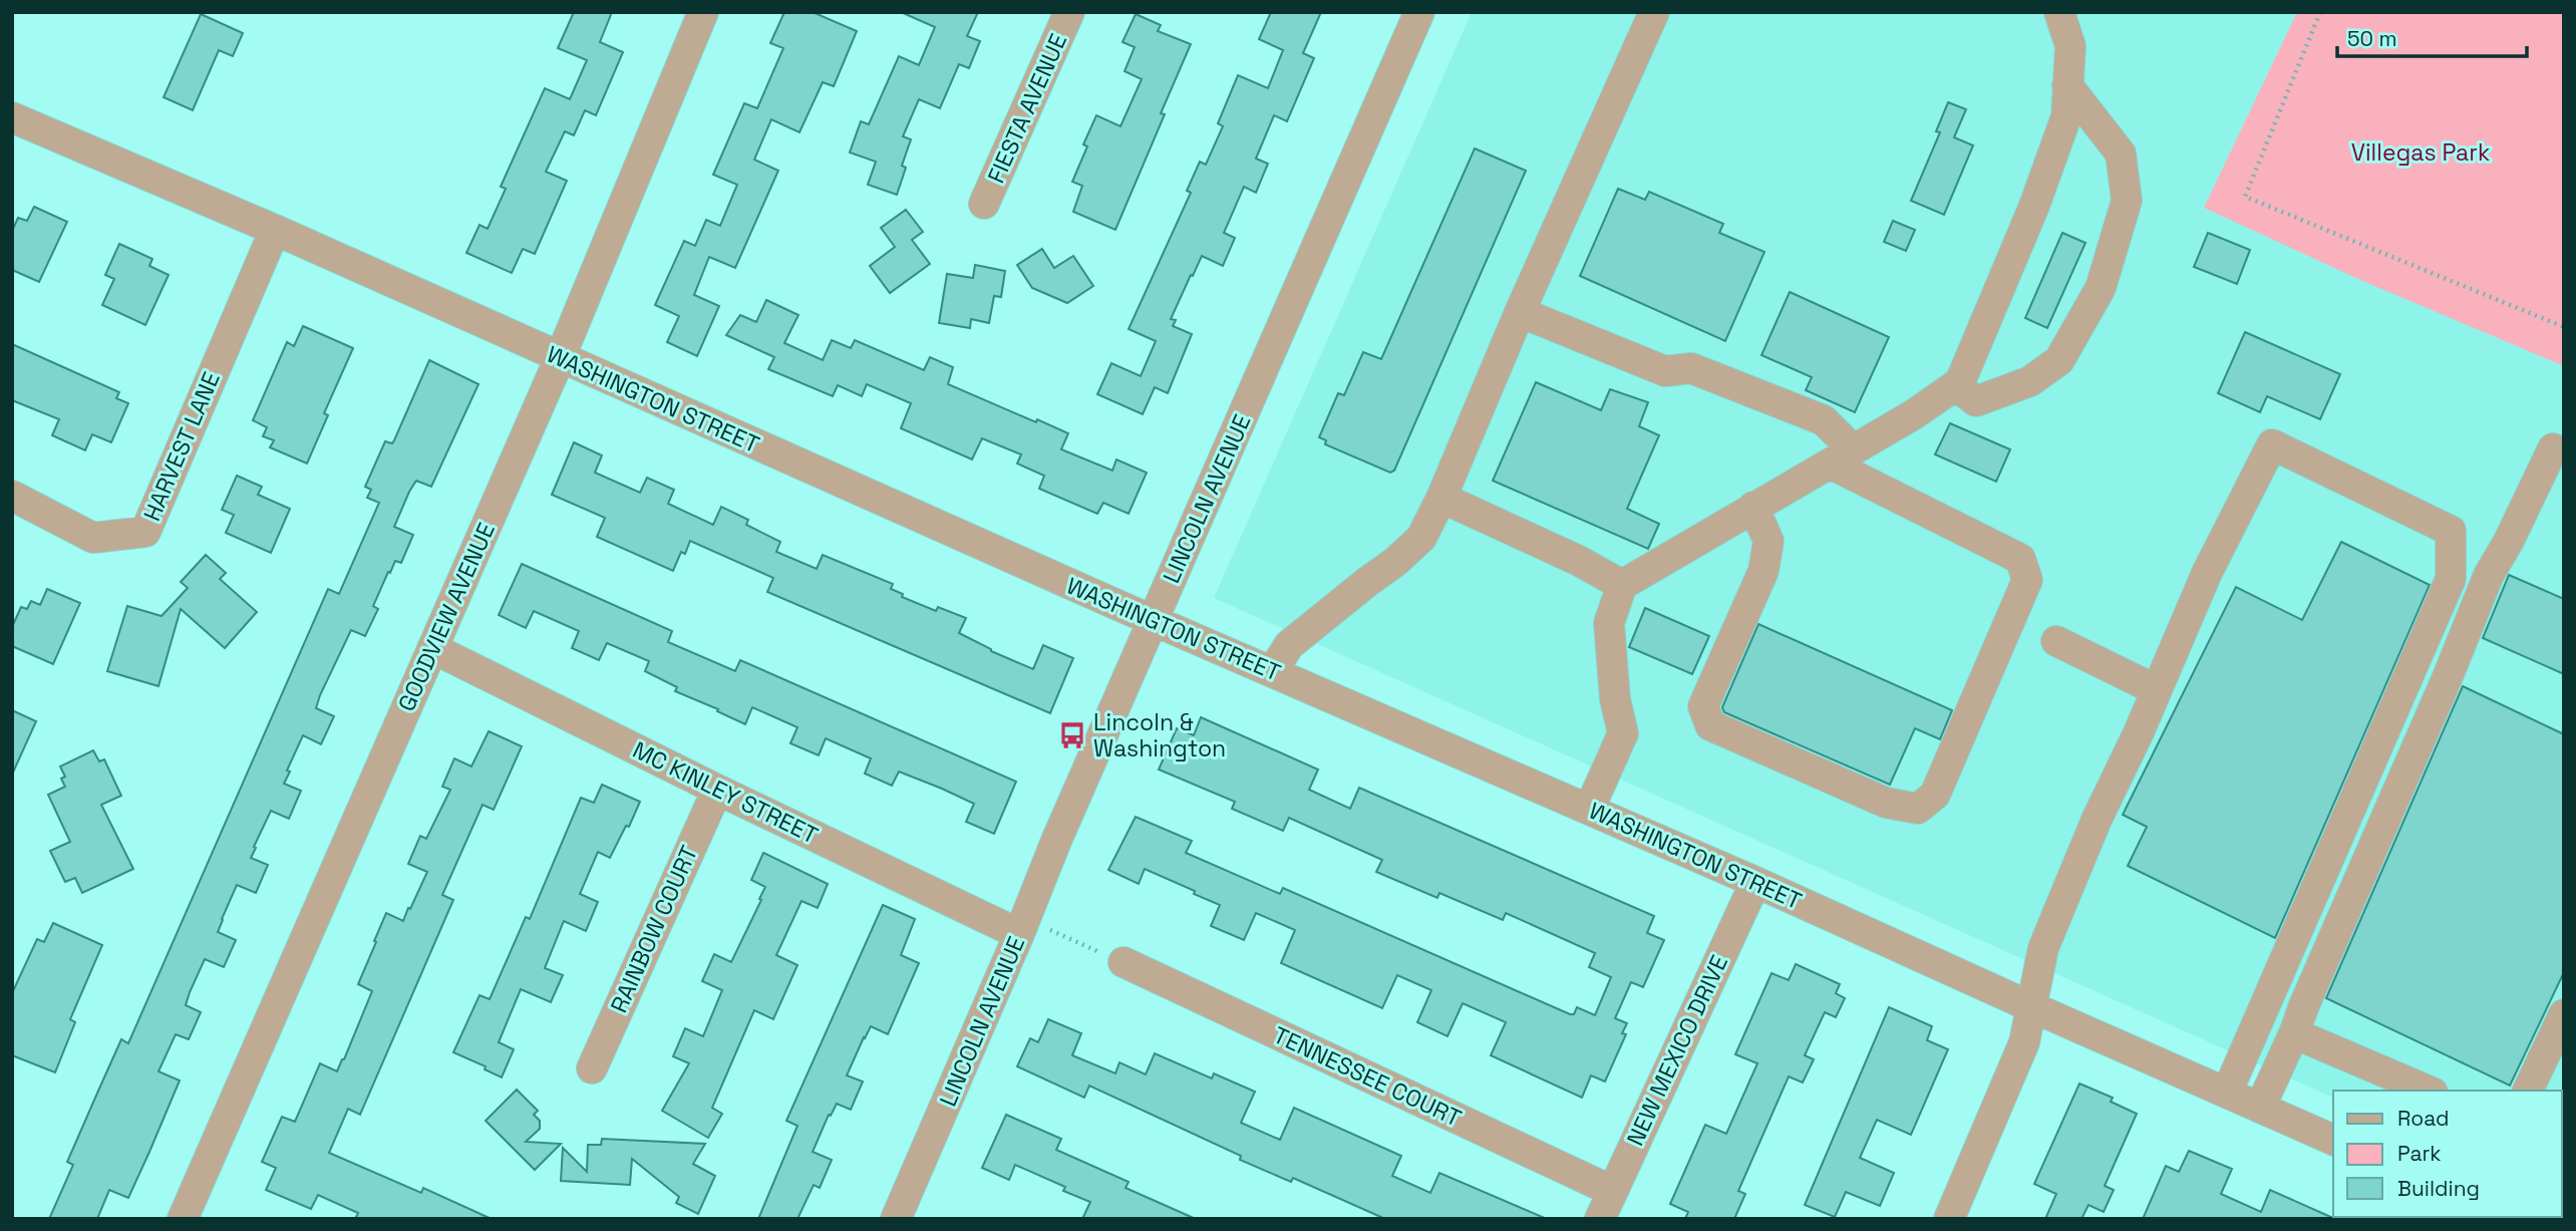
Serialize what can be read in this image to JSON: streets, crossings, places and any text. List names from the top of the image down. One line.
{"streets":{"street":["FIESTA AVENUE","WASHINGTON STREET","HARVEST LANE","LINCOLN AVENUE","GOODVIEW AVENUE","MC KINLEY STREET","RAINBOW COURT","NEW MEXICO DRIVE","TENNESSEE COURT"]},"crossings":[["WASHINGTON STREET","HARVEST LANE"],["WASHINGTON STREET","LINCOLN AVENUE"],["WASHINGTON STREET","GOODVIEW AVENUE"],["WASHINGTON STREET","NEW MEXICO DRIVE"],["LINCOLN AVENUE","MC KINLEY STREET"],["GOODVIEW AVENUE","MC KINLEY STREET"],["MC KINLEY STREET","RAINBOW COURT"],["NEW MEXICO DRIVE","TENNESSEE COURT"]],"parks":["Villegas Park"],"places":{"bus stop":["Lincoln & Washington"]},"legend":["Road","Park","Building"],"scale_bar":"50 m"}
